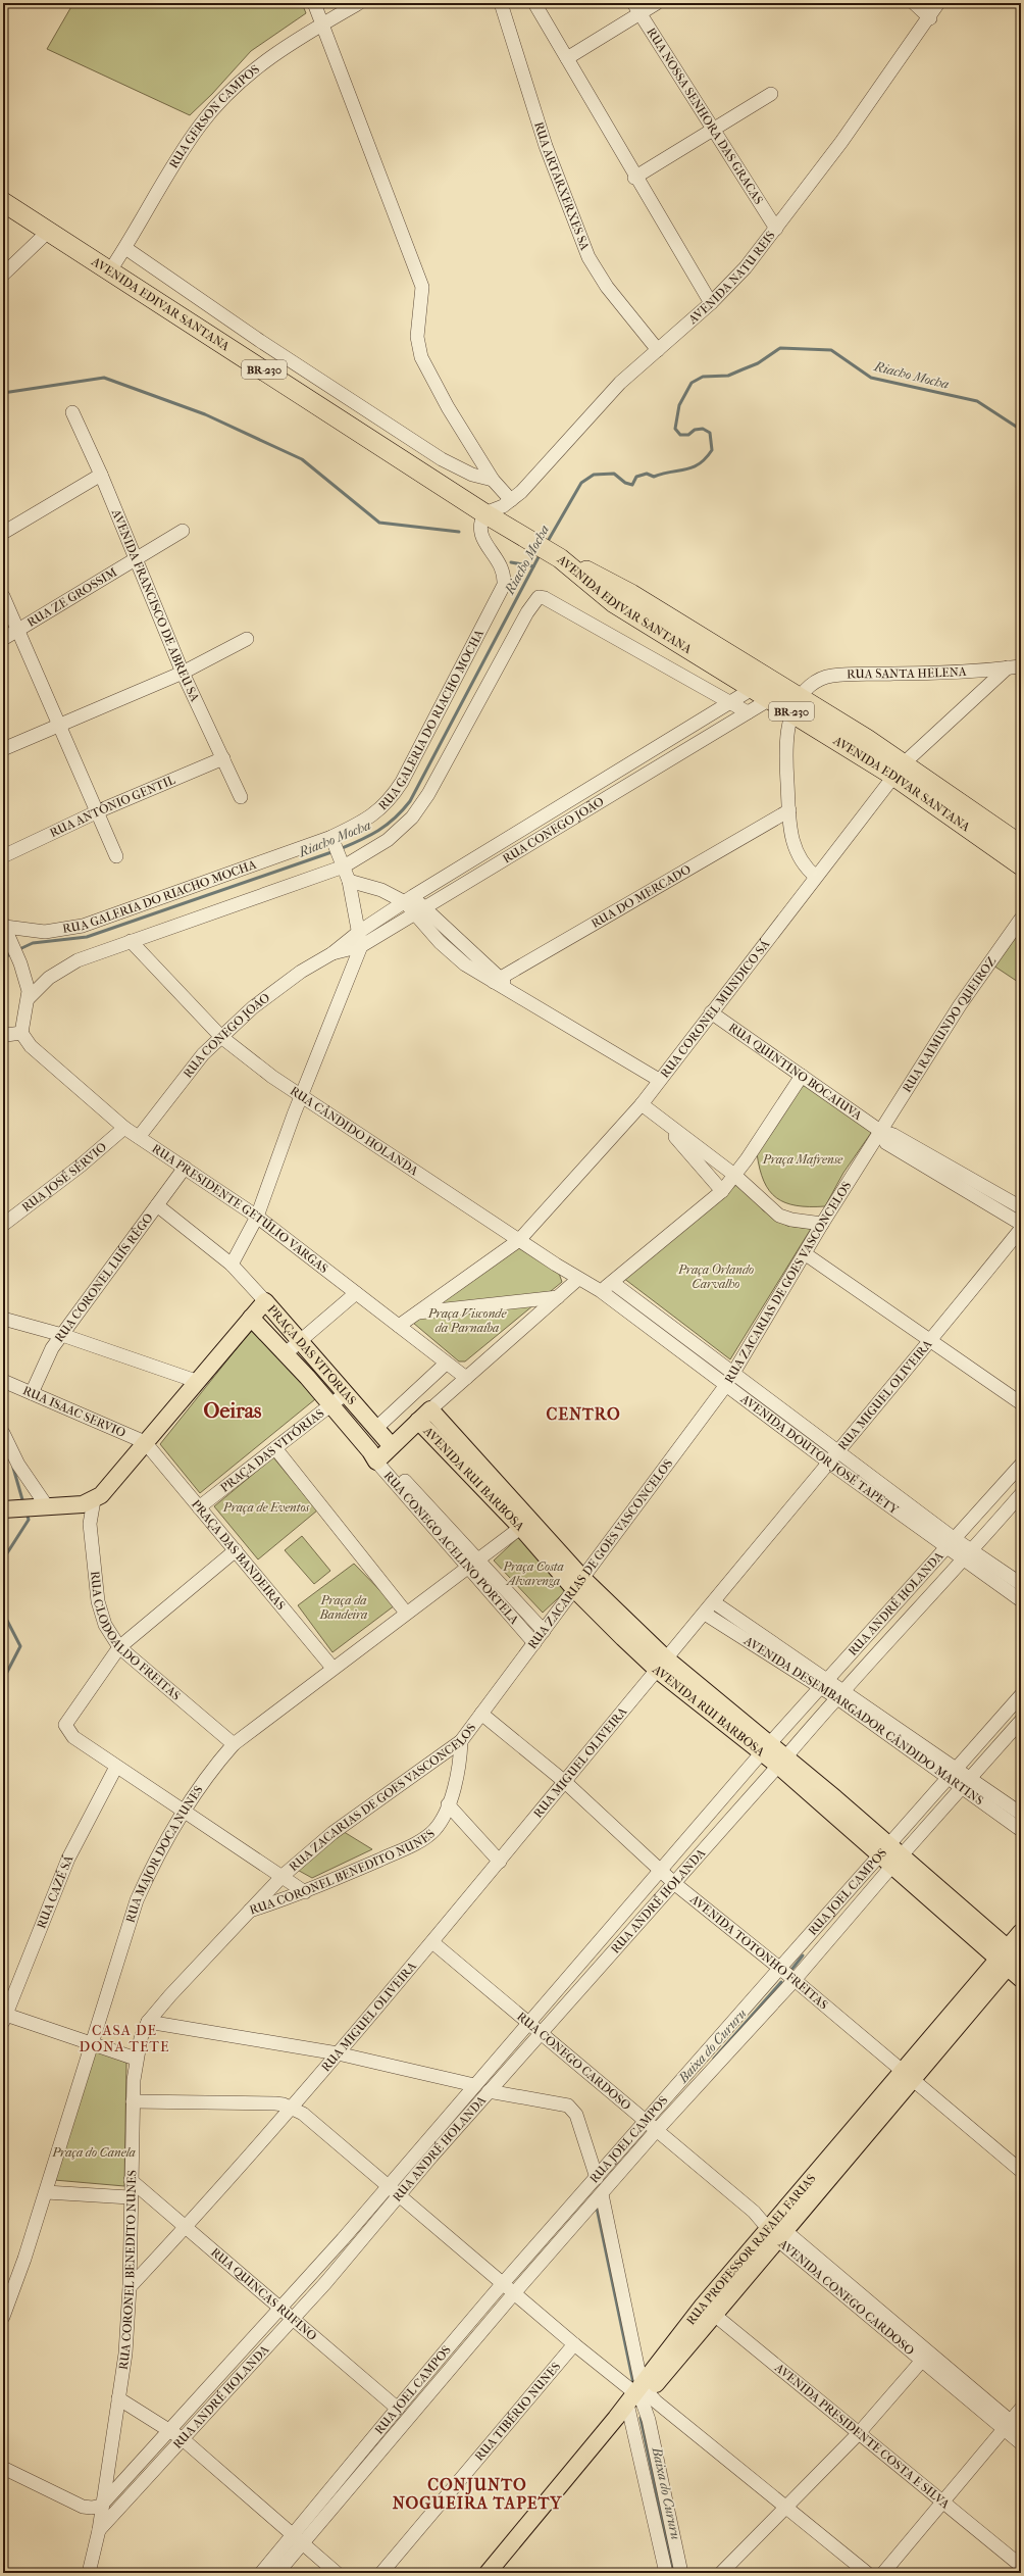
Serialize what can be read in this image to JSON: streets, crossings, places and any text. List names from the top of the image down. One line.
{"streets":{"highway":["AVENIDA EDIVAR SANTANA","BR-230"],"main road":["PRAÇA DAS VITORIAS","AVENIDA RUI BARBOSA","RUA CONEGO ACELINO PORTELA","RUA PROFESSOR RAFAEL FARIAS"],"street":["RUA NOSSA SENHORA DAS GRACAS","RUA GERSON CAMPOS","RUA ARTARXERXES SA","AVENIDA NATU REIS","RUA ZE GROSSIM","AVENIDA FRANCISCO DE ABREU SA","RUA SANTA HELENA","RUA GALERIA DO RIACHO MOCHA","RUA ANTÔNIO GENTIL","RUA CONEGO JOÃO","RUA DO MERCADO","RUA CORONEL MUNDICO SÁ","RUA RAIMUNDO QUEIROZ","RUA QUINTINO BOCAIUVA","RUA CÂNDIDO HOLANDA","RUA JOSÉ SÉRVIO","RUA PRESIDENTE GETÚLIO VARGAS","RUA CORONEL LUÍS RÊGO","RUA ZACARIAS DE GOES VASCONCELOS","RUA MIGUEL OLIVEIRA","RUA ISAAC SERVIO","PRAÇA DAS VITÓRIAS","AVENIDA DOUTOR JOSÉ TAPETY","PRAÇA DAS BANDEIRAS","RUA ANDRÉ HOLANDA","RUA CLODOALDO FREITAS","AVENIDA DESEMBARGADOR CÂNDIDO MARTINS","RUA MAJOR DOCA NUNES","RUA CORONEL BENEDITO NUNES","RUA CAZÉ SÁ","RUA JOEL CAMPOS","AVENIDA TOTONHO FREITAS","RUA CONEGO CARDOSO","RUA QUINCAS RUFINO","AVENIDA CONEGO CARDOSO","RUA TIBÉRIO NUNES","AVENIDA PRESIDENTE COSTA E SILVA"]},"crossings":[["RUA NOSSA SENHORA DAS GRACAS","AVENIDA NATU REIS"],["RUA GERSON CAMPOS","AVENIDA EDIVAR SANTANA"],["RUA ARTARXERXES SA","AVENIDA NATU REIS"],["AVENIDA NATU REIS","AVENIDA EDIVAR SANTANA"],["AVENIDA NATU REIS","RUA GALERIA DO RIACHO MOCHA"],["AVENIDA EDIVAR SANTANA","RUA SANTA HELENA"],["AVENIDA EDIVAR SANTANA","RUA GALERIA DO RIACHO MOCHA"],["AVENIDA EDIVAR SANTANA","RUA CONEGO JOÃO"],["AVENIDA EDIVAR SANTANA","RUA CORONEL MUNDICO SÁ"],["RUA ZE GROSSIM","AVENIDA FRANCISCO DE ABREU SA"],["AVENIDA FRANCISCO DE ABREU SA","RUA ANTÔNIO GENTIL"],["RUA SANTA HELENA","RUA CORONEL MUNDICO SÁ"],["RUA CONEGO JOÃO","RUA CÂNDIDO HOLANDA"],["RUA CONEGO JOÃO","RUA PRESIDENTE GETÚLIO VARGAS"],["RUA CORONEL MUNDICO SÁ","RUA QUINTINO BOCAIUVA"],["RUA CORONEL MUNDICO SÁ","RUA CÂNDIDO HOLANDA"],["RUA CORONEL MUNDICO SÁ","RUA PRESIDENTE GETÚLIO VARGAS"],["RUA RAIMUNDO QUEIROZ","RUA QUINTINO BOCAIUVA"],["RUA RAIMUNDO QUEIROZ","RUA ZACARIAS DE GOES VASCONCELOS"],["RUA QUINTINO BOCAIUVA","RUA ZACARIAS DE GOES VASCONCELOS"],["RUA CÂNDIDO HOLANDA","AVENIDA DOUTOR JOSÉ TAPETY"],["RUA JOSÉ SÉRVIO","RUA PRESIDENTE GETÚLIO VARGAS"],["RUA PRESIDENTE GETÚLIO VARGAS","RUA CORONEL LUÍS RÊGO"],["RUA CORONEL LUÍS RÊGO","RUA ISAAC SERVIO"],["RUA ZACARIAS DE GOES VASCONCELOS","AVENIDA DOUTOR JOSÉ TAPETY"],["RUA ZACARIAS DE GOES VASCONCELOS","AVENIDA RUI BARBOSA"],["RUA ZACARIAS DE GOES VASCONCELOS","RUA CONEGO ACELINO PORTELA"],["RUA ZACARIAS DE GOES VASCONCELOS","RUA CORONEL BENEDITO NUNES"],["RUA ZACARIAS DE GOES VASCONCELOS","AVENIDA TOTONHO FREITAS"],["PRAÇA DAS VITORIAS","PRAÇA DAS VITÓRIAS"],["PRAÇA DAS VITORIAS","RUA CONEGO ACELINO PORTELA"],["RUA MIGUEL OLIVEIRA","AVENIDA DOUTOR JOSÉ TAPETY"],["RUA MIGUEL OLIVEIRA","AVENIDA RUI BARBOSA"],["RUA MIGUEL OLIVEIRA","AVENIDA DESEMBARGADOR CÂNDIDO MARTINS"],["RUA MIGUEL OLIVEIRA","RUA CORONEL BENEDITO NUNES"],["RUA MIGUEL OLIVEIRA","AVENIDA TOTONHO FREITAS"],["RUA MIGUEL OLIVEIRA","RUA CONEGO CARDOSO"],["RUA MIGUEL OLIVEIRA","RUA QUINCAS RUFINO"],["RUA ISAAC SERVIO","PRAÇA DAS BANDEIRAS"],["PRAÇA DAS VITÓRIAS","RUA CONEGO ACELINO PORTELA"],["PRAÇA DAS VITÓRIAS","PRAÇA DAS BANDEIRAS"],["AVENIDA DOUTOR JOSÉ TAPETY","RUA ANDRÉ HOLANDA"],["AVENIDA RUI BARBOSA","RUA ANDRÉ HOLANDA"],["AVENIDA RUI BARBOSA","RUA MAJOR DOCA NUNES"],["AVENIDA RUI BARBOSA","RUA JOEL CAMPOS"],["AVENIDA RUI BARBOSA","RUA PROFESSOR RAFAEL FARIAS"],["RUA CONEGO ACELINO PORTELA","RUA MAJOR DOCA NUNES"],["PRAÇA DAS BANDEIRAS","RUA MAJOR DOCA NUNES"],["RUA ANDRÉ HOLANDA","AVENIDA DESEMBARGADOR CÂNDIDO MARTINS"],["RUA ANDRÉ HOLANDA","RUA CORONEL BENEDITO NUNES"],["RUA ANDRÉ HOLANDA","AVENIDA TOTONHO FREITAS"],["RUA ANDRÉ HOLANDA","RUA CONEGO CARDOSO"],["RUA ANDRÉ HOLANDA","RUA QUINCAS RUFINO"],["RUA CLODOALDO FREITAS","RUA MAJOR DOCA NUNES"],["AVENIDA DESEMBARGADOR CÂNDIDO MARTINS","RUA JOEL CAMPOS"],["RUA CORONEL BENEDITO NUNES","RUA QUINCAS RUFINO"],["RUA JOEL CAMPOS","AVENIDA TOTONHO FREITAS"],["RUA JOEL CAMPOS","RUA CONEGO CARDOSO"],["RUA JOEL CAMPOS","RUA QUINCAS RUFINO"],["AVENIDA TOTONHO FREITAS","RUA PROFESSOR RAFAEL FARIAS"],["RUA CONEGO CARDOSO","AVENIDA CONEGO CARDOSO"],["RUA PROFESSOR RAFAEL FARIAS","AVENIDA CONEGO CARDOSO"],["RUA PROFESSOR RAFAEL FARIAS","AVENIDA PRESIDENTE COSTA E SILVA"]],"districts":["Oeiras","CENTRO","CASA DE DONA TETE","CONJUNTO NOGUEIRA TAPETY"],"water":["Riacho Mocha","Baixa do Cururu"],"parks":["Praça Mafrense","Praça Orlando Carvalho","Praça Visconde da Parnaíba","Praça de Eventos","Praça Costa Alvarenga","Praça da Bandeira","Praça do Canela"]}
